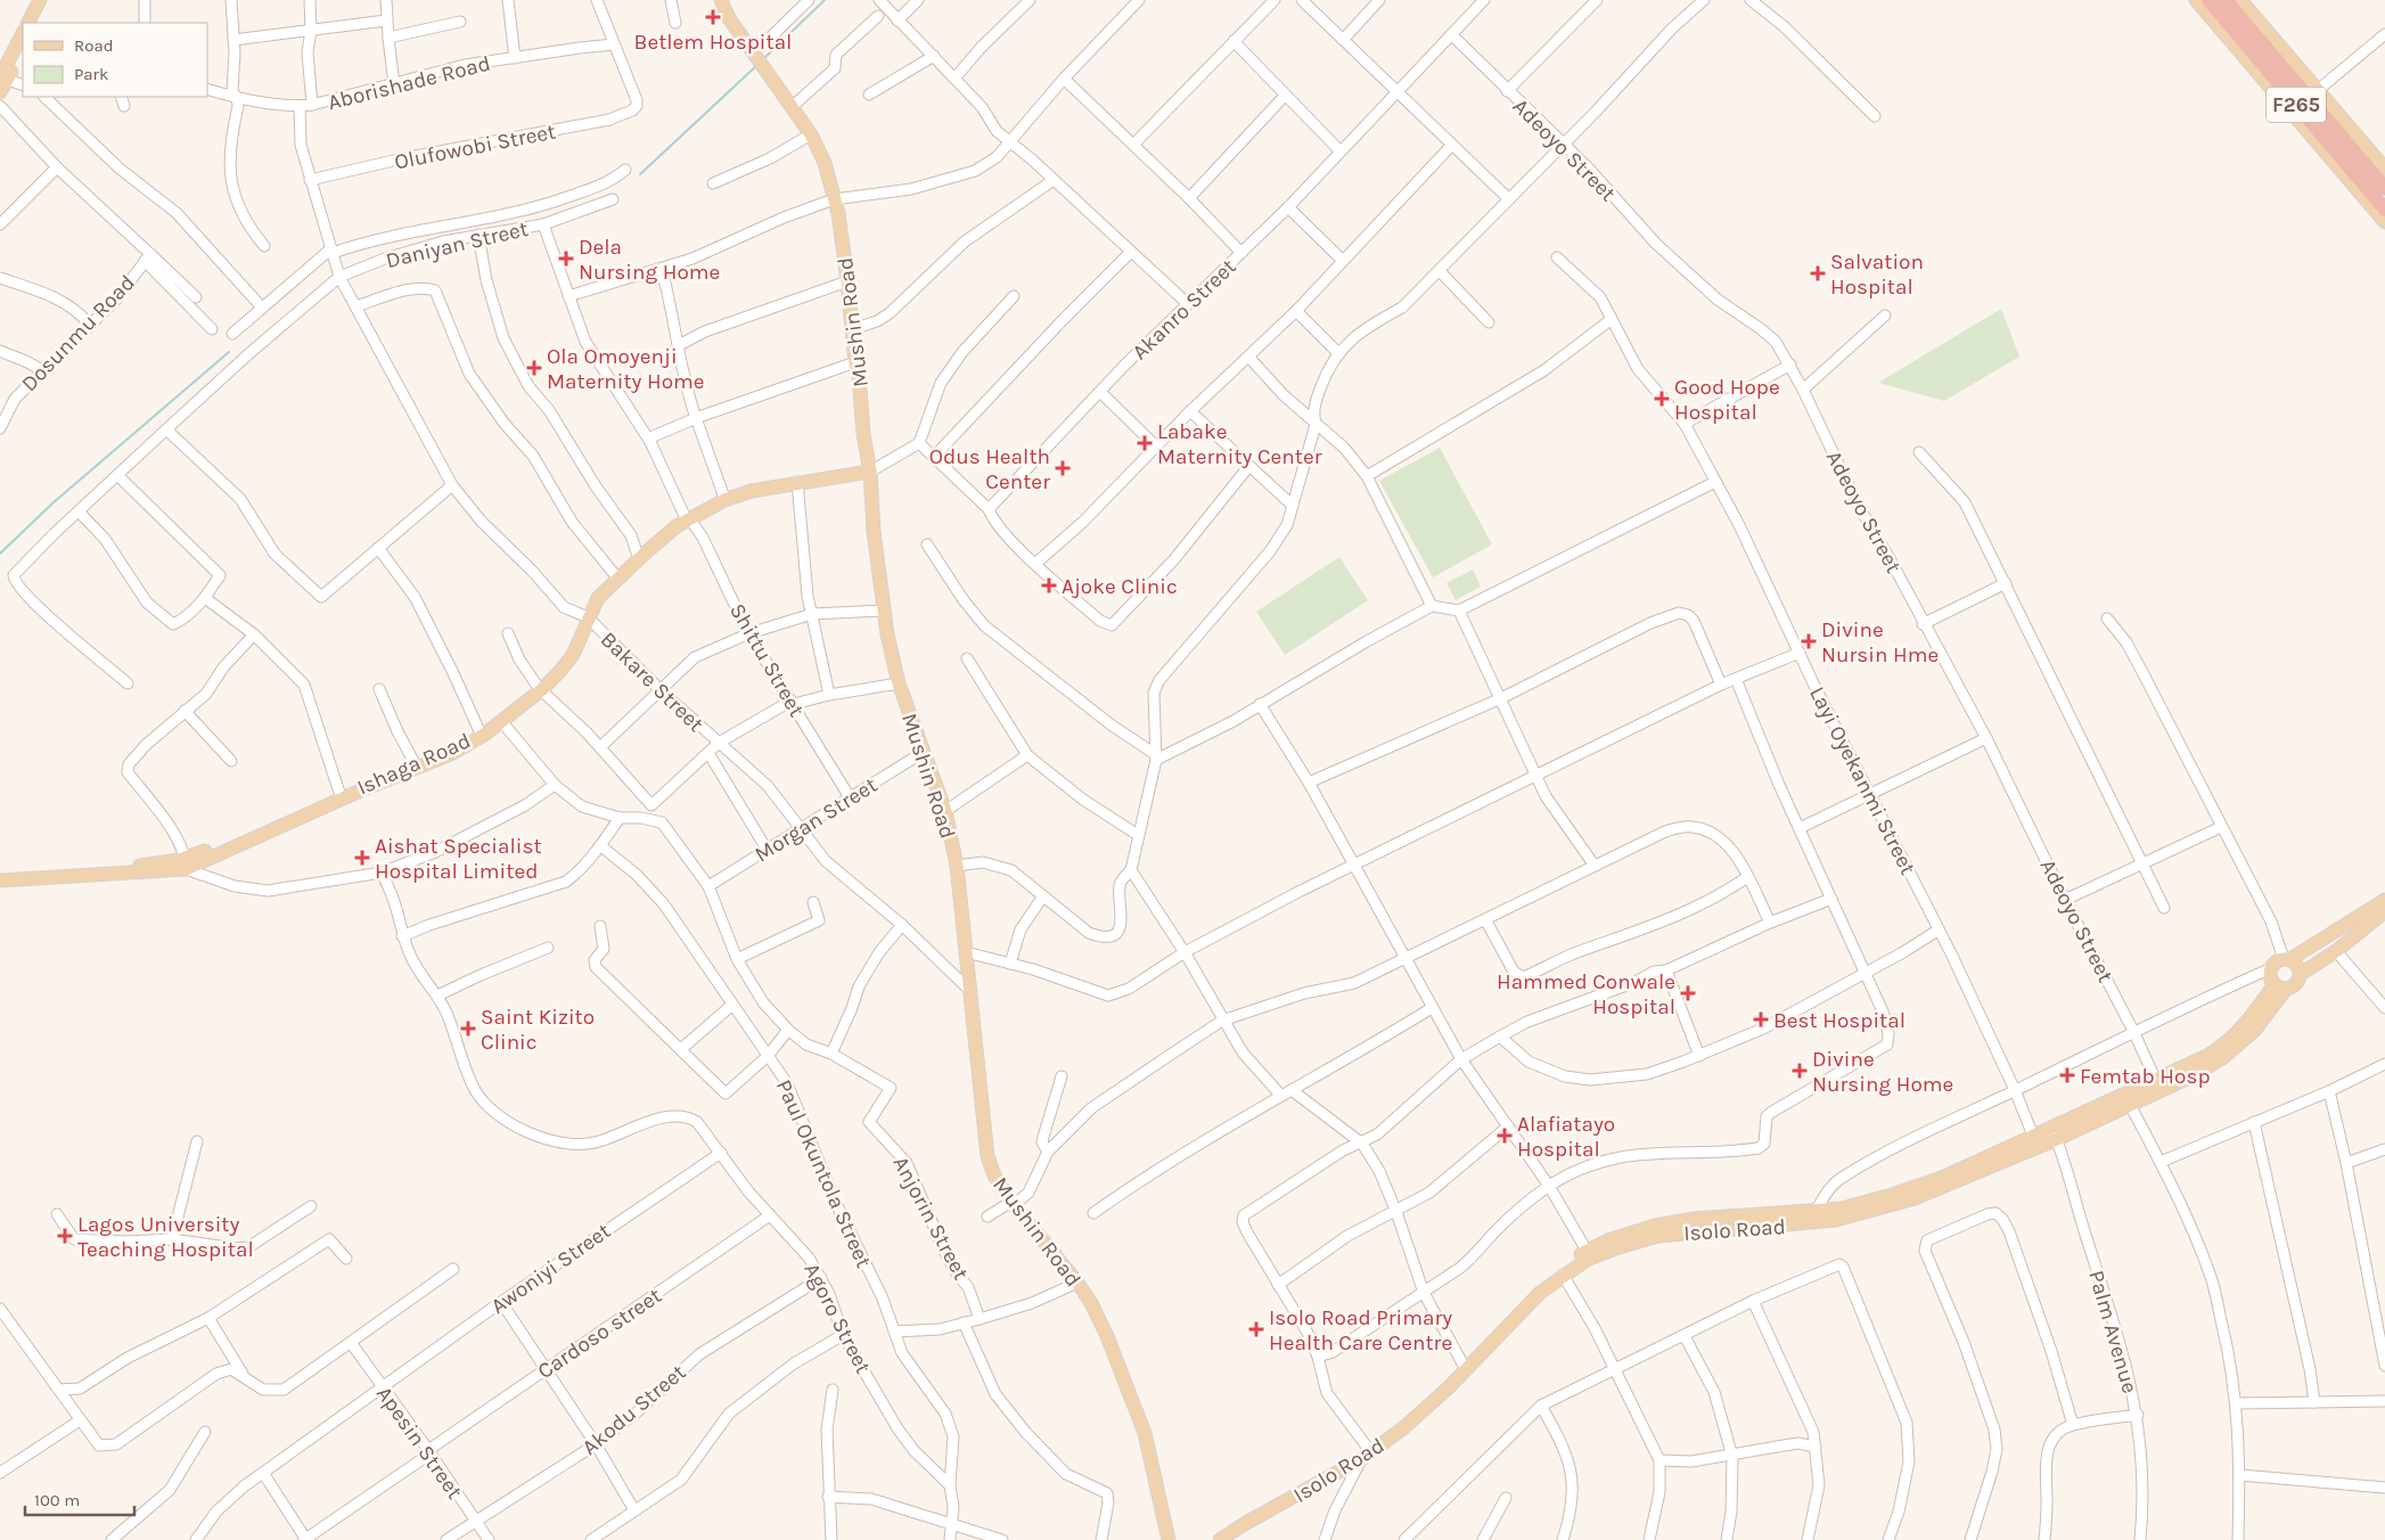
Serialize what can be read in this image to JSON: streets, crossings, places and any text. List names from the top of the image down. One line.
{"streets":{"highway":["F265"],"main road":["Mushin Road","Ishaga Road","Isolo Road"],"street":["Aborishade Road","Olufowobi Street","Adeoyo Street","Daniyan Street","Akanro Street","Dosunmu Road","Shittu Street","Bakare Street","Layi Oyekanmi Street","Morgan Street","Paul Okuntola Street","Anjorin Street","Awoniyi Street","Agoro Street","Palm Avenue","Cardoso street","Akodu Street","Apesin Street"]},"crossings":[["Aborishade Road","Olufowobi Street"],["Aborishade Road","Bakare Street"],["Olufowobi Street","Bakare Street"],["Adeoyo Street","Akanro Street"],["Adeoyo Street","Isolo Road"],["Daniyan Street","Shittu Street"],["Daniyan Street","Bakare Street"],["Mushin Road","Bakare Street"],["Mushin Road","Ishaga Road"],["Mushin Road","Morgan Street"],["Shittu Street","Ishaga Road"],["Shittu Street","Morgan Street"],["Bakare Street","Ishaga Road"],["Bakare Street","Morgan Street"],["Layi Oyekanmi Street","Isolo Road"],["Paul Okuntola Street","Agoro Street"],["Isolo Road","Palm Avenue"],["Awoniyi Street","Agoro Street"],["Awoniyi Street","Apesin Street"],["Agoro Street","Cardoso street"],["Agoro Street","Akodu Street"],["Cardoso street","Apesin Street"],["Akodu Street","Apesin Street"]],"places":{"health":["Betlem Hospital","Dela Nursing Home","Salvation Hospital","Ola Omoyenji Maternity Home","Good Hope Hospital","Labake Maternity Center","Odus Health Center","Ajoke Clinic","Divine Nursin Hme","Aishat Specialist Hospital Limited","Hammed Conwale Hospital","Best Hospital","Saint Kizito Clinic","Divine Nursing Home","Femtab Hosp","Alafiatayo Hospital","Lagos University Teaching Hospital","Isolo Road Primary Health Care Centre"]},"legend":["Road","Park"],"scale_bar":"100 m"}
